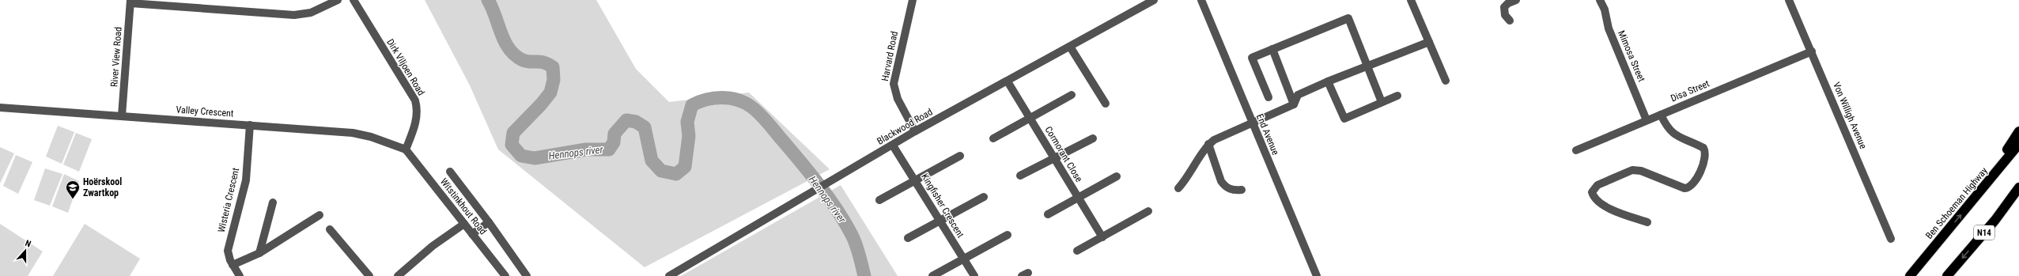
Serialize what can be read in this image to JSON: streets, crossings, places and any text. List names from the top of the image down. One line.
{"streets":{"highway":["Ben Schoeman Highway","N14"],"street":["Harvard Road","Mimosa Street","River View Road","Dirk Viljoen Road","Disa Street","Valley Crescent","Von Willigh Avenue","Blackwood Road","End Avenue","Cormorant Close","Wisteria Crescent","Kingfisher Crescent","Witstinkhout Road"]},"crossings":[["Harvard Road","Blackwood Road"],["Mimosa Street","Disa Street"],["River View Road","Valley Crescent"],["Dirk Viljoen Road","Valley Crescent"],["Dirk Viljoen Road","Witstinkhout Road"],["Disa Street","Von Willigh Avenue"],["Valley Crescent","Wisteria Crescent"],["Valley Crescent","Witstinkhout Road"],["Blackwood Road","Cormorant Close"],["Blackwood Road","Kingfisher Crescent"]],"water":["Hennops river"],"places":{"school or university":["Hoërskool Zwartkop"]},"north":"top"}
